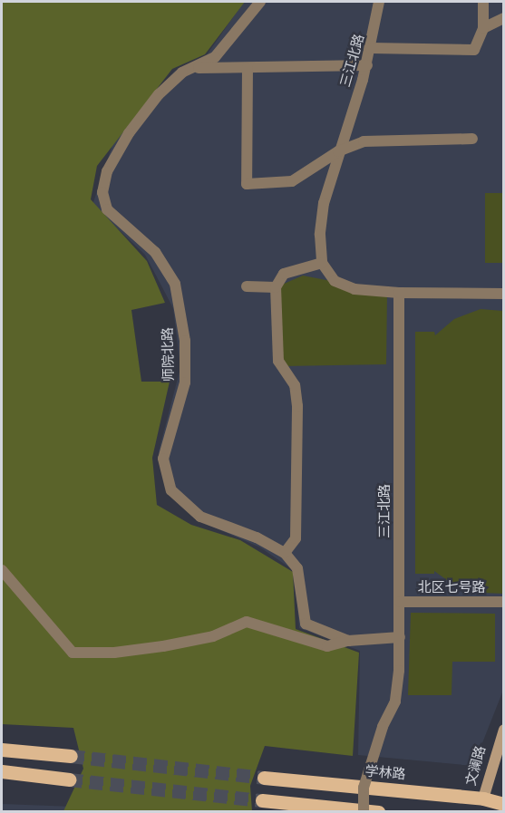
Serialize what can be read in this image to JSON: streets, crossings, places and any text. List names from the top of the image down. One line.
{"streets":{"main road":["文澜路","学林路"],"street":["三江北路","师院北路","北区七号路"]},"crossings":[["三江北路","师院北路"],["三江北路","北区七号路"],["三江北路","学林路"],["文澜路","学林路"]]}
